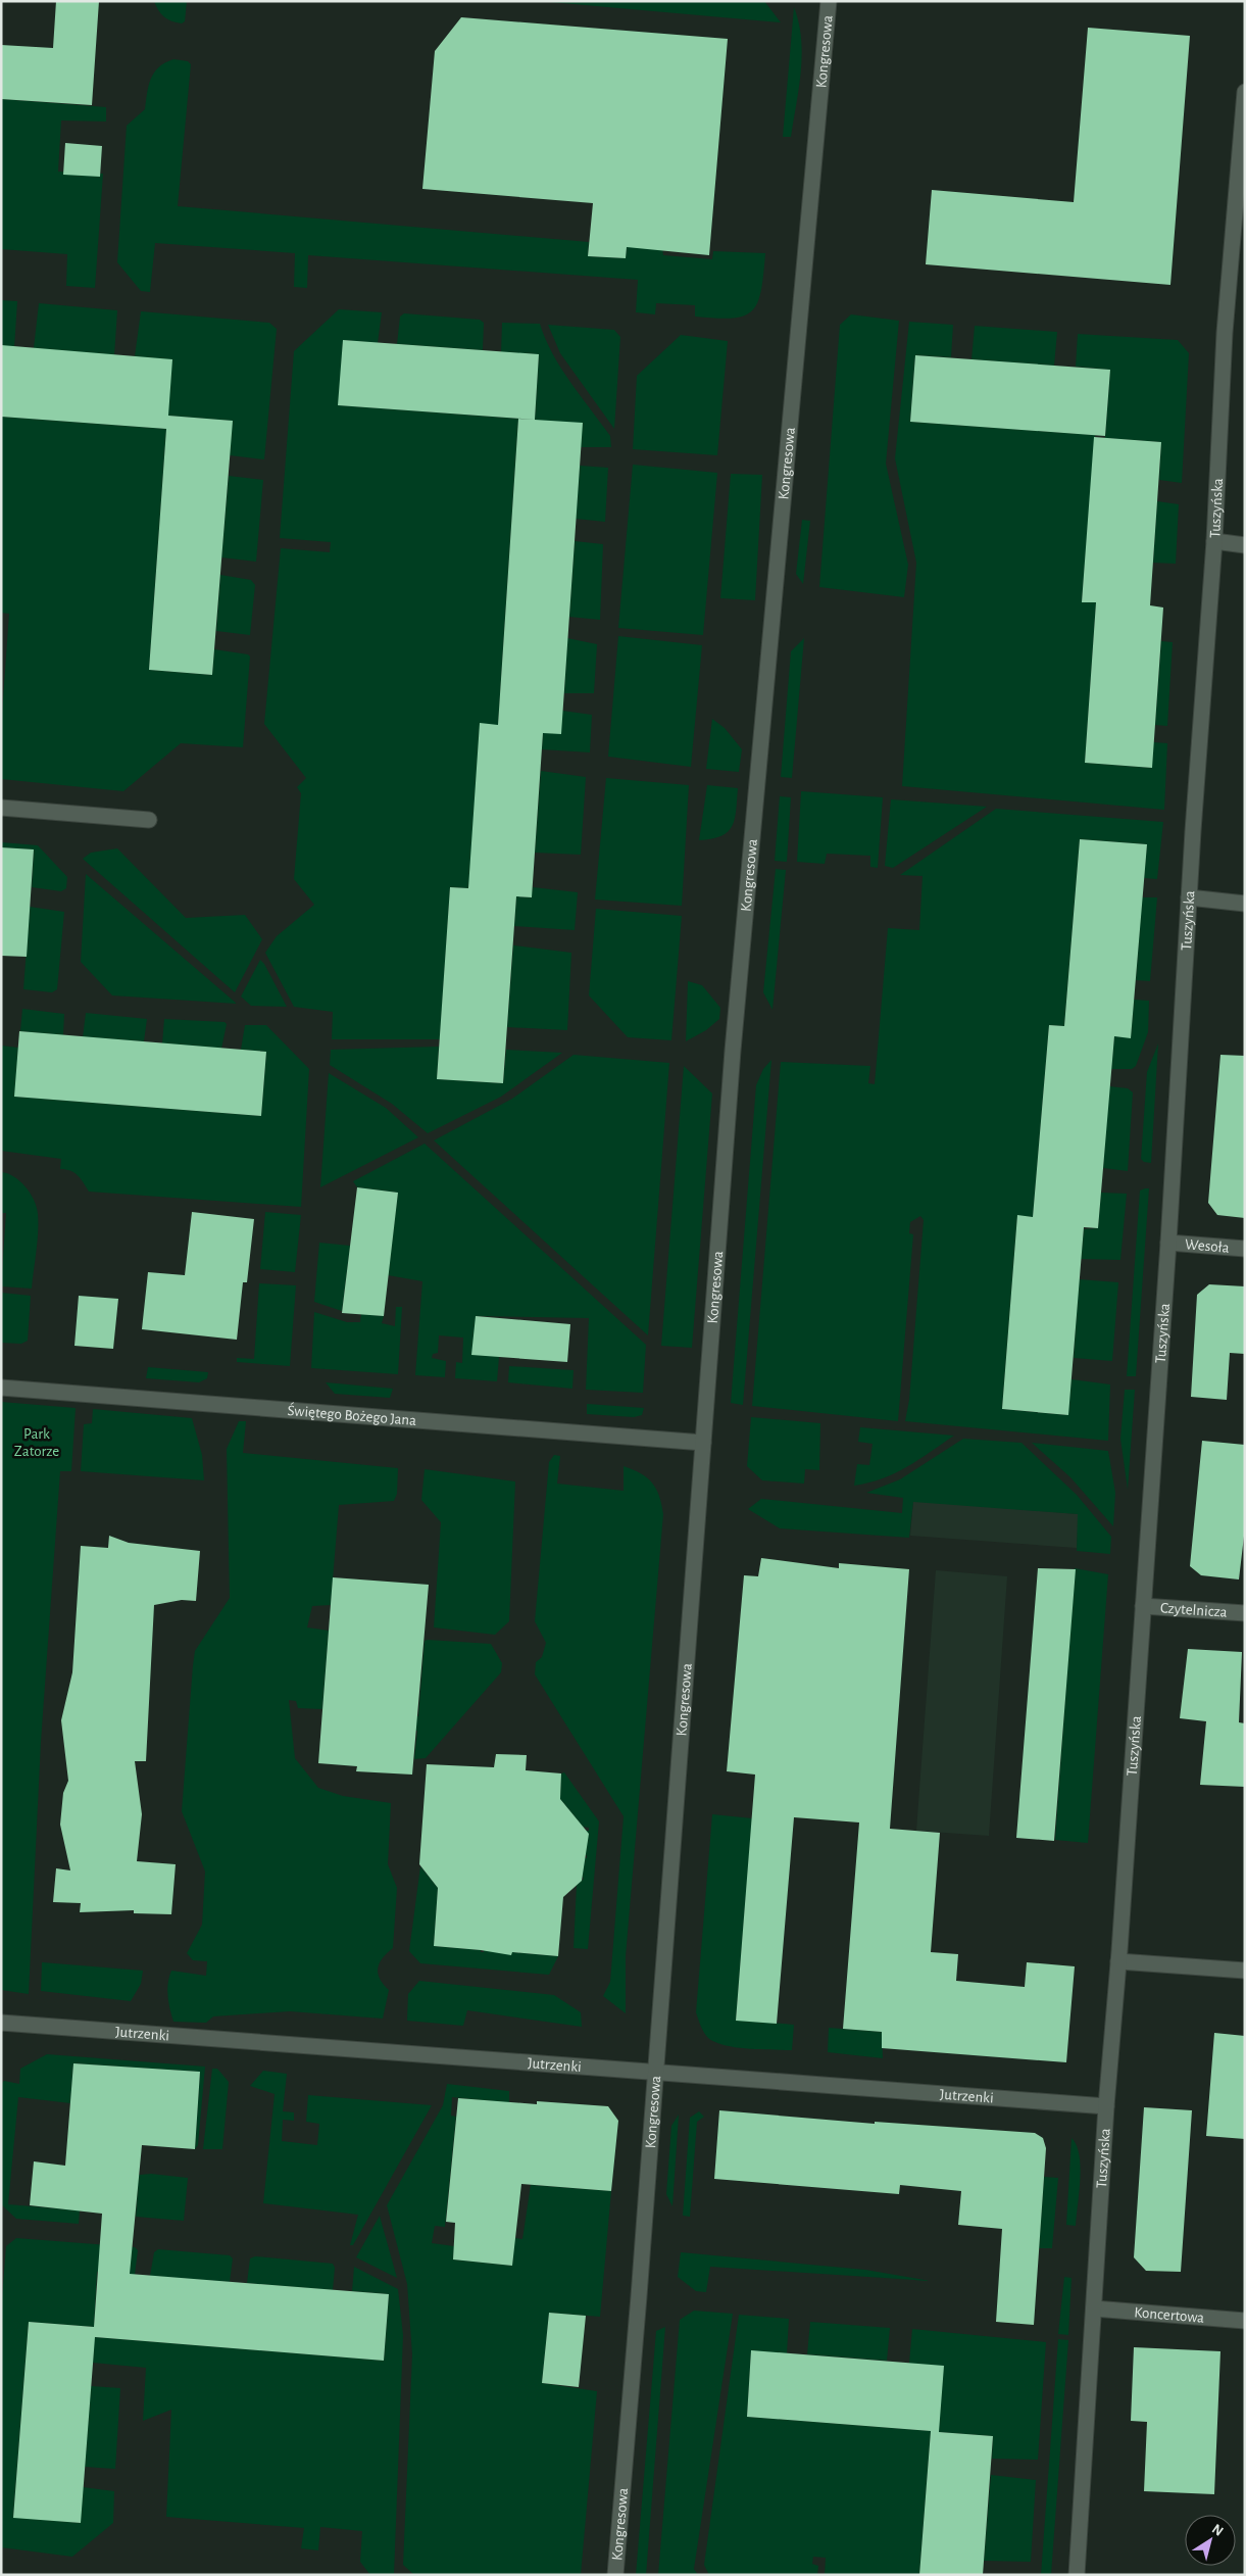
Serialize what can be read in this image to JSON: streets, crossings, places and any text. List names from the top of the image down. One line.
{"streets":{"street":["Kongresowa","Tuszyńska","Wesoła","Świętego Bożego Jana","Czytelnicza","Jutrzenki","Koncertowa"]},"crossings":[["Kongresowa","Świętego Bożego Jana"],["Kongresowa","Jutrzenki"],["Tuszyńska","Wesoła"],["Tuszyńska","Czytelnicza"],["Tuszyńska","Jutrzenki"],["Tuszyńska","Koncertowa"]],"parks":["Park Zatorze"],"north":"top right"}
